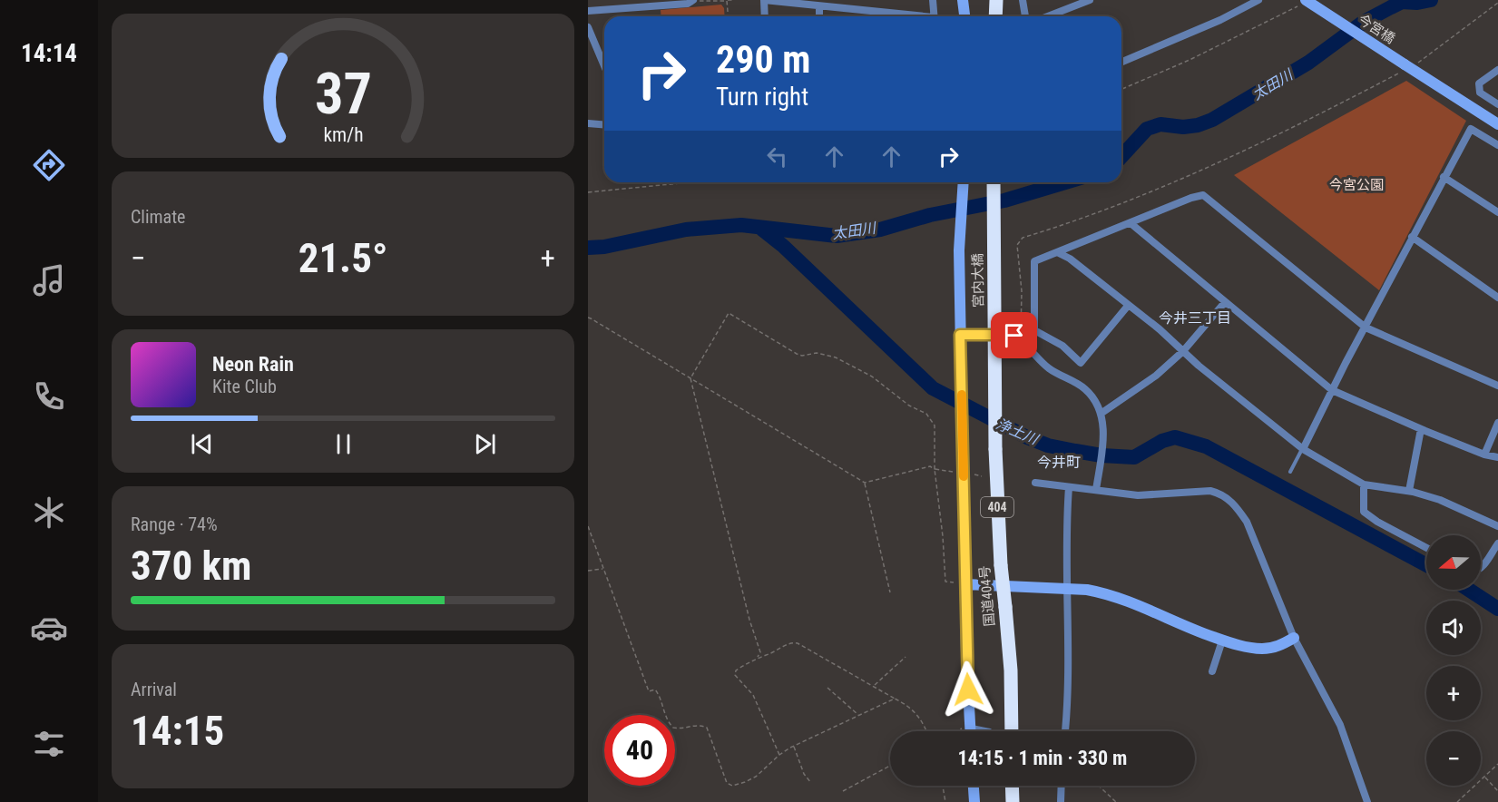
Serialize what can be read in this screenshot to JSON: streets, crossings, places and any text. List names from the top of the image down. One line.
{"streets":{"highway":["宮内大橋","404","国道404号"],"street":["今宮橋"]},"crossings":[["宮内大橋","国道404号"]],"districts":["今井三丁目","今井町"],"water":["太田川","浄土川"],"parks":["今宮公園"],"north":"left","page":{"tabs":"14:14","turn":["290 m","Turn right"],"tile":["Climate",["Range · 74%","370 km"],["Arrival","14:15"]],"heat":["−","21.5°","+"],"song":["Neon Rain","Kite Club"],"map_buttons":["+","−"],"limit":"40","trip":"14:15 · 1 min · 330 m","gauge":["37","km/h"]}}
